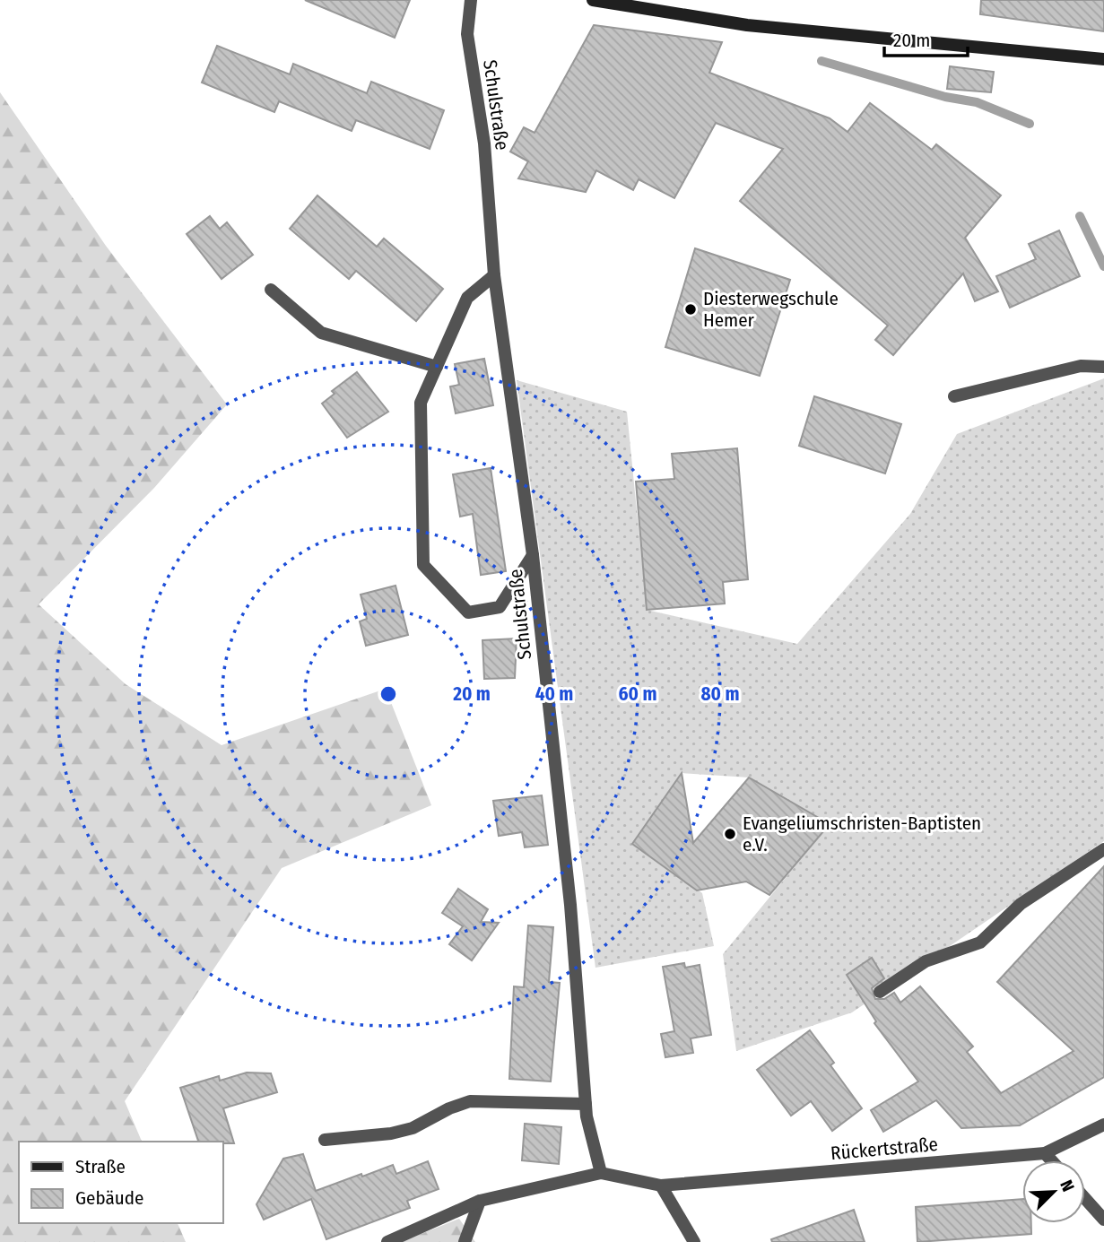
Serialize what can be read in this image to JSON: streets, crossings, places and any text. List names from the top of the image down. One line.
{"streets":{"street":["Schulstraße","Rückertstraße"]},"places":["Diesterwegschule Hemer","Evangeliumschristen-Baptisten e.V."],"legend":["Straße","Gebäude"],"scale_bar":"20 m","north":"top right","rings":["20 m","40 m","60 m","80 m"]}
